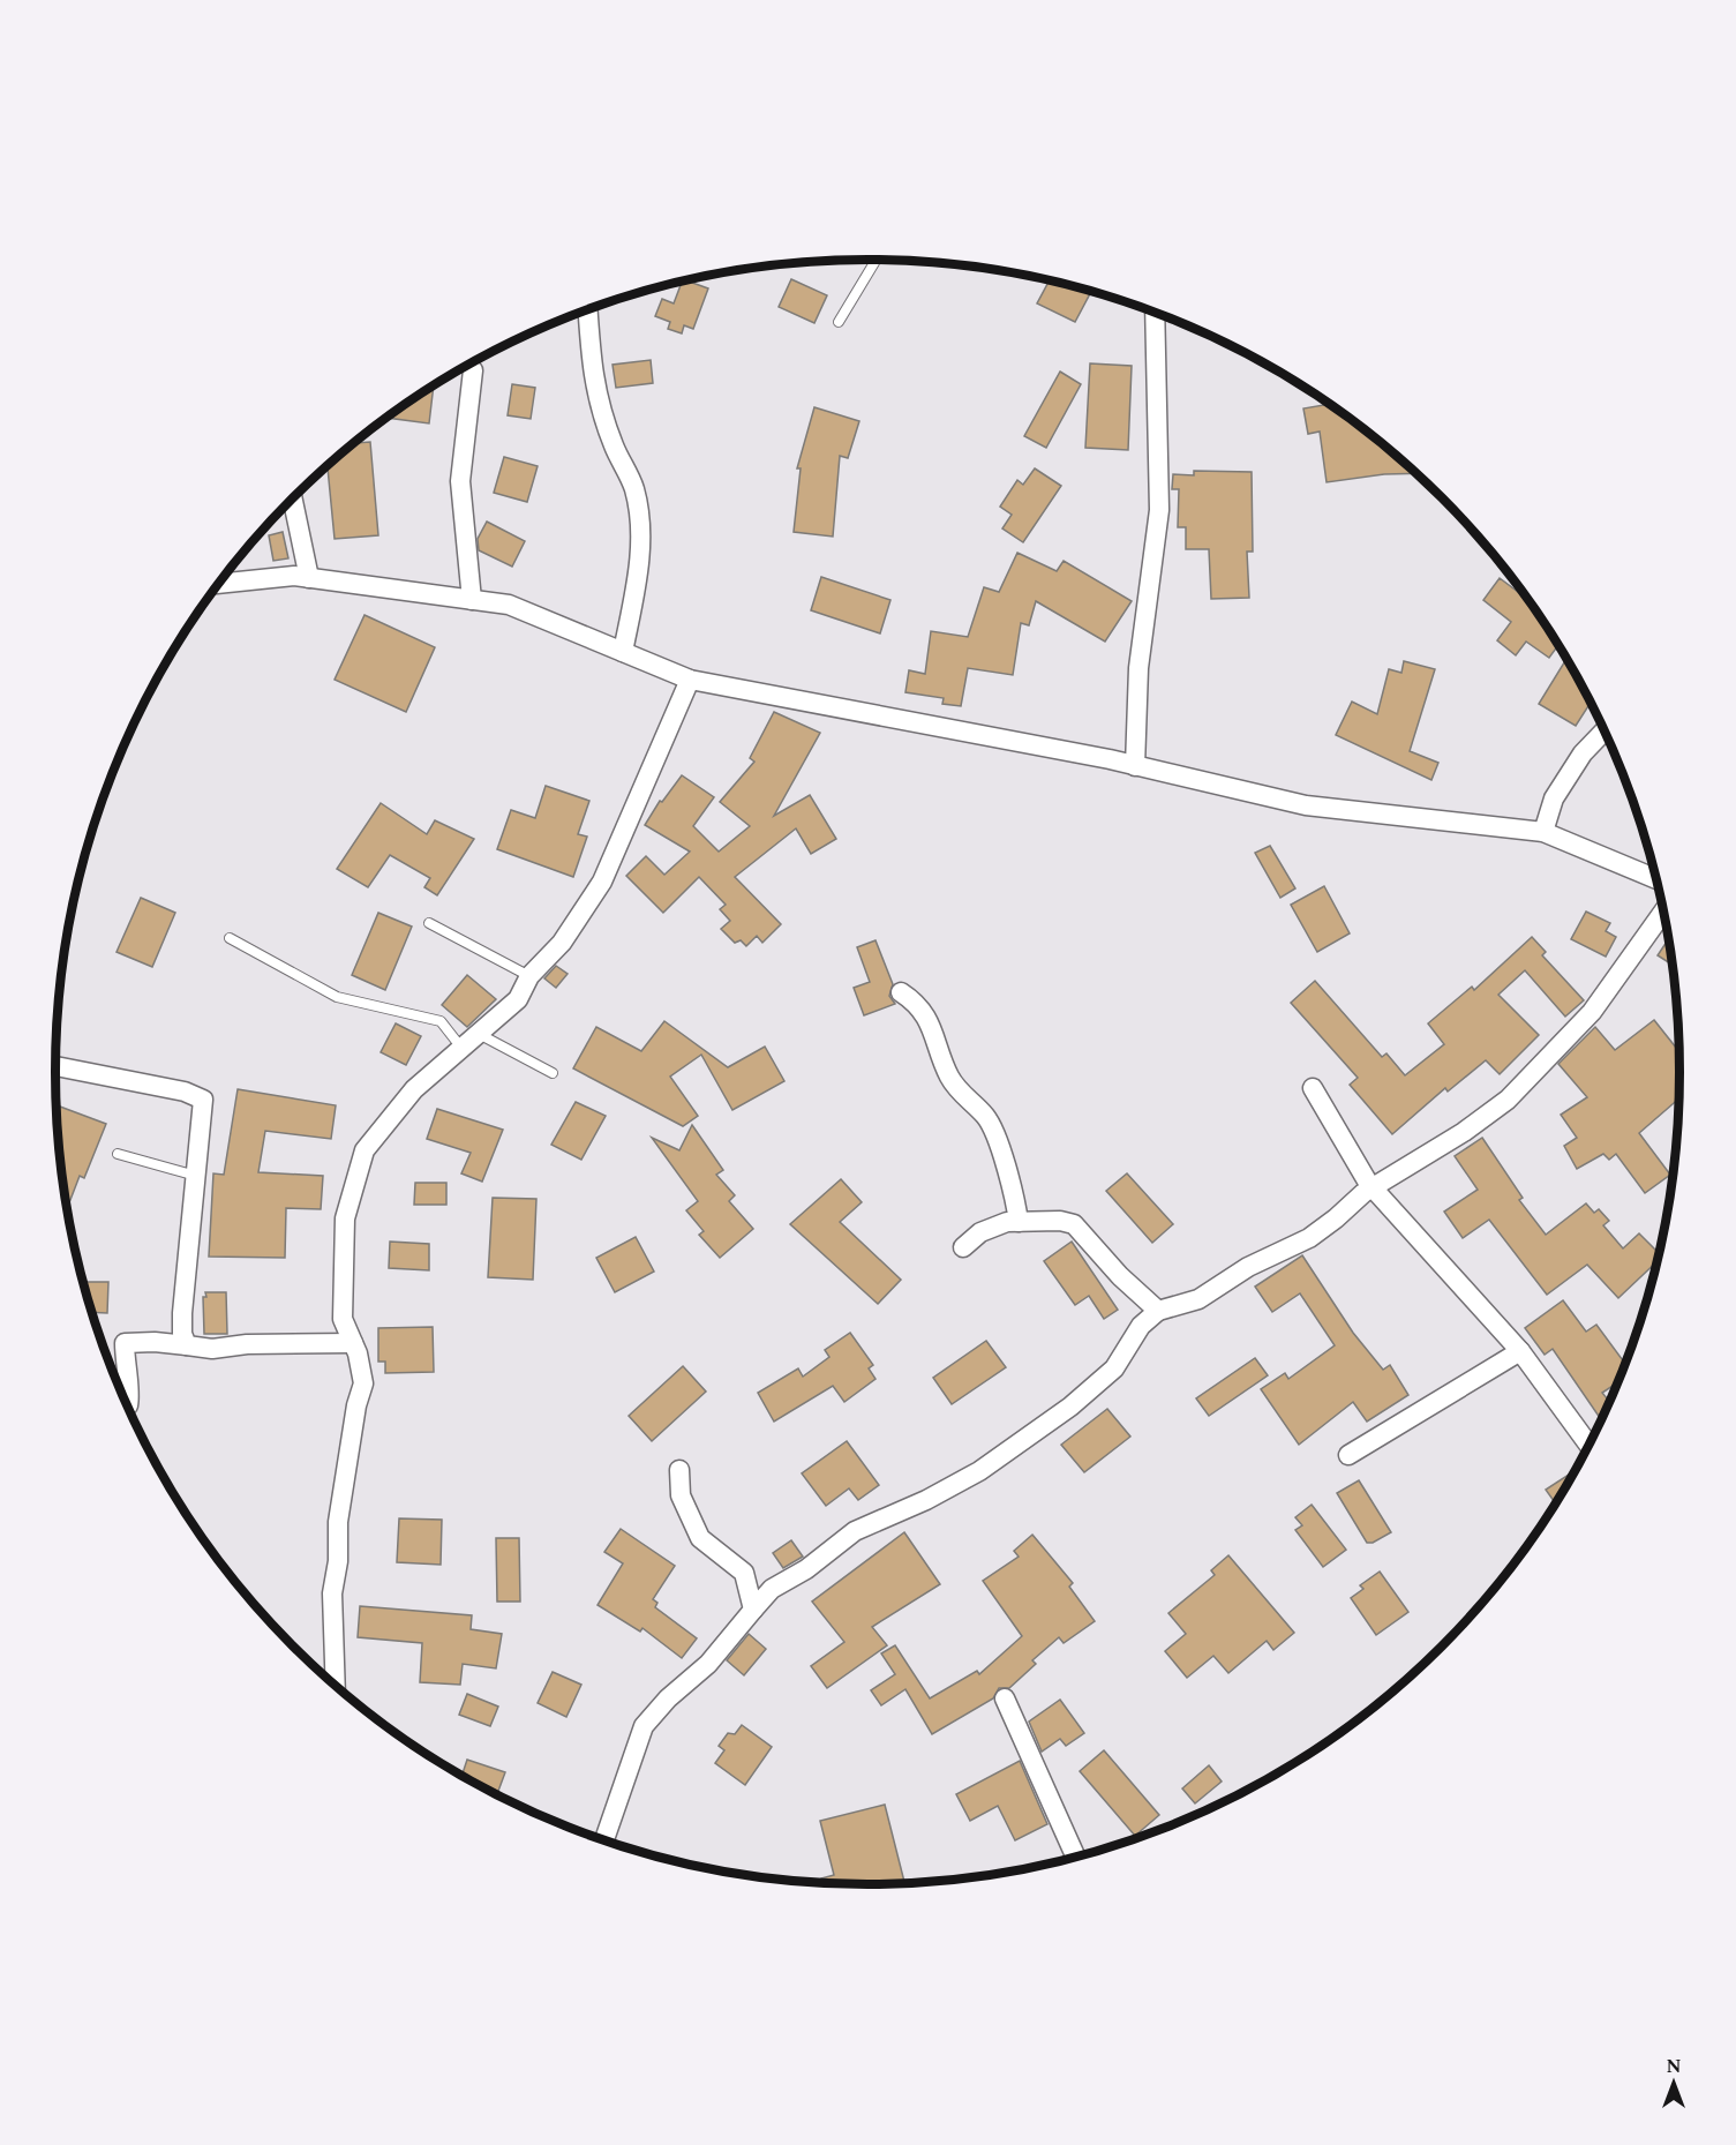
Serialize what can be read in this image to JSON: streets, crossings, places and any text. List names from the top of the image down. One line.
{"north":"top"}
